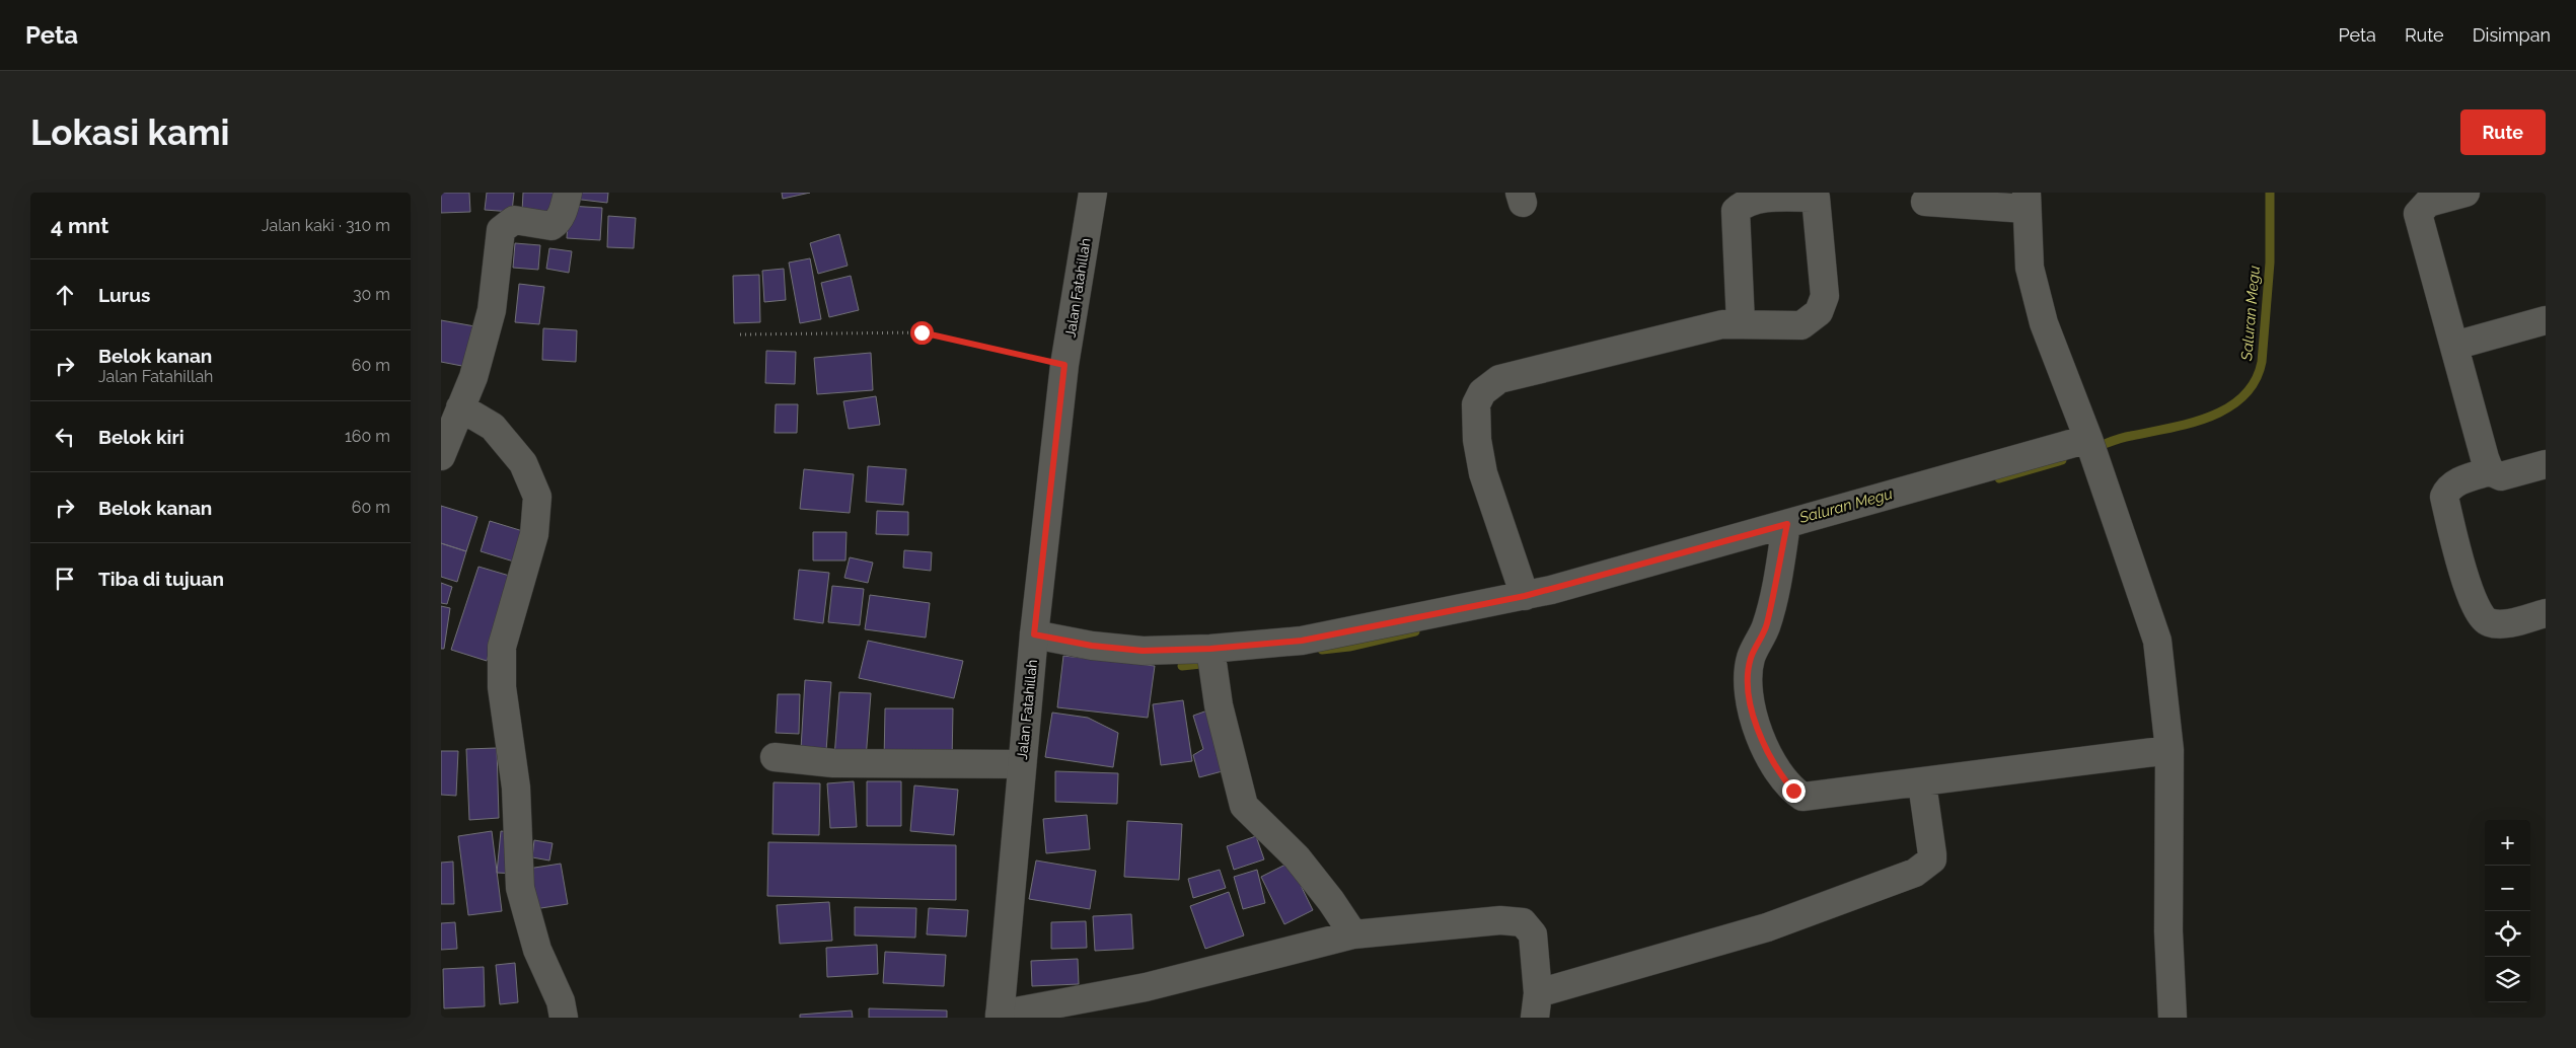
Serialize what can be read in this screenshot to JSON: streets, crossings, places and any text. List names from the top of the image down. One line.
{"streets":{"street":["Jalan Fatahillah"]},"water":["Saluran Megu"],"page":{"header":"Peta","nav":["Peta","Rute","Disimpan"],"buttons":"Rute","title":"Lokasi kami","heading":["4 mnt","Jalan kaki · 310 m"],"list":[["Lurus","30 m"],["Belok kanan","Jalan Fatahillah","60 m"],["Belok kiri","160 m"],["Belok kanan","60 m"],"Tiba di tujuan"],"map_buttons":["+","−"]}}
